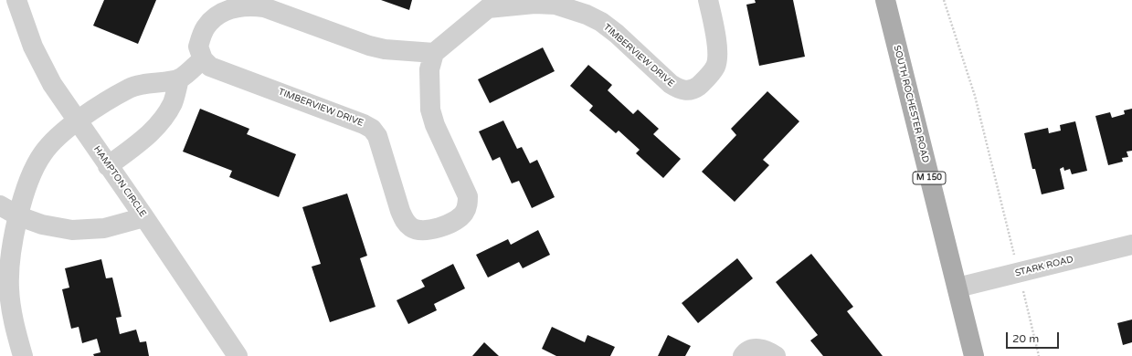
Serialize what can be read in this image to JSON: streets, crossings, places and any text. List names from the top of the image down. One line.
{"streets":{"main road":["SOUTH ROCHESTER ROAD","M 150"],"street":["TIMBERVIEW DRIVE","HAMPTON CIRCLE","STARK ROAD"]},"crossings":[["SOUTH ROCHESTER ROAD","STARK ROAD"]],"scale_bar":"20 m"}
